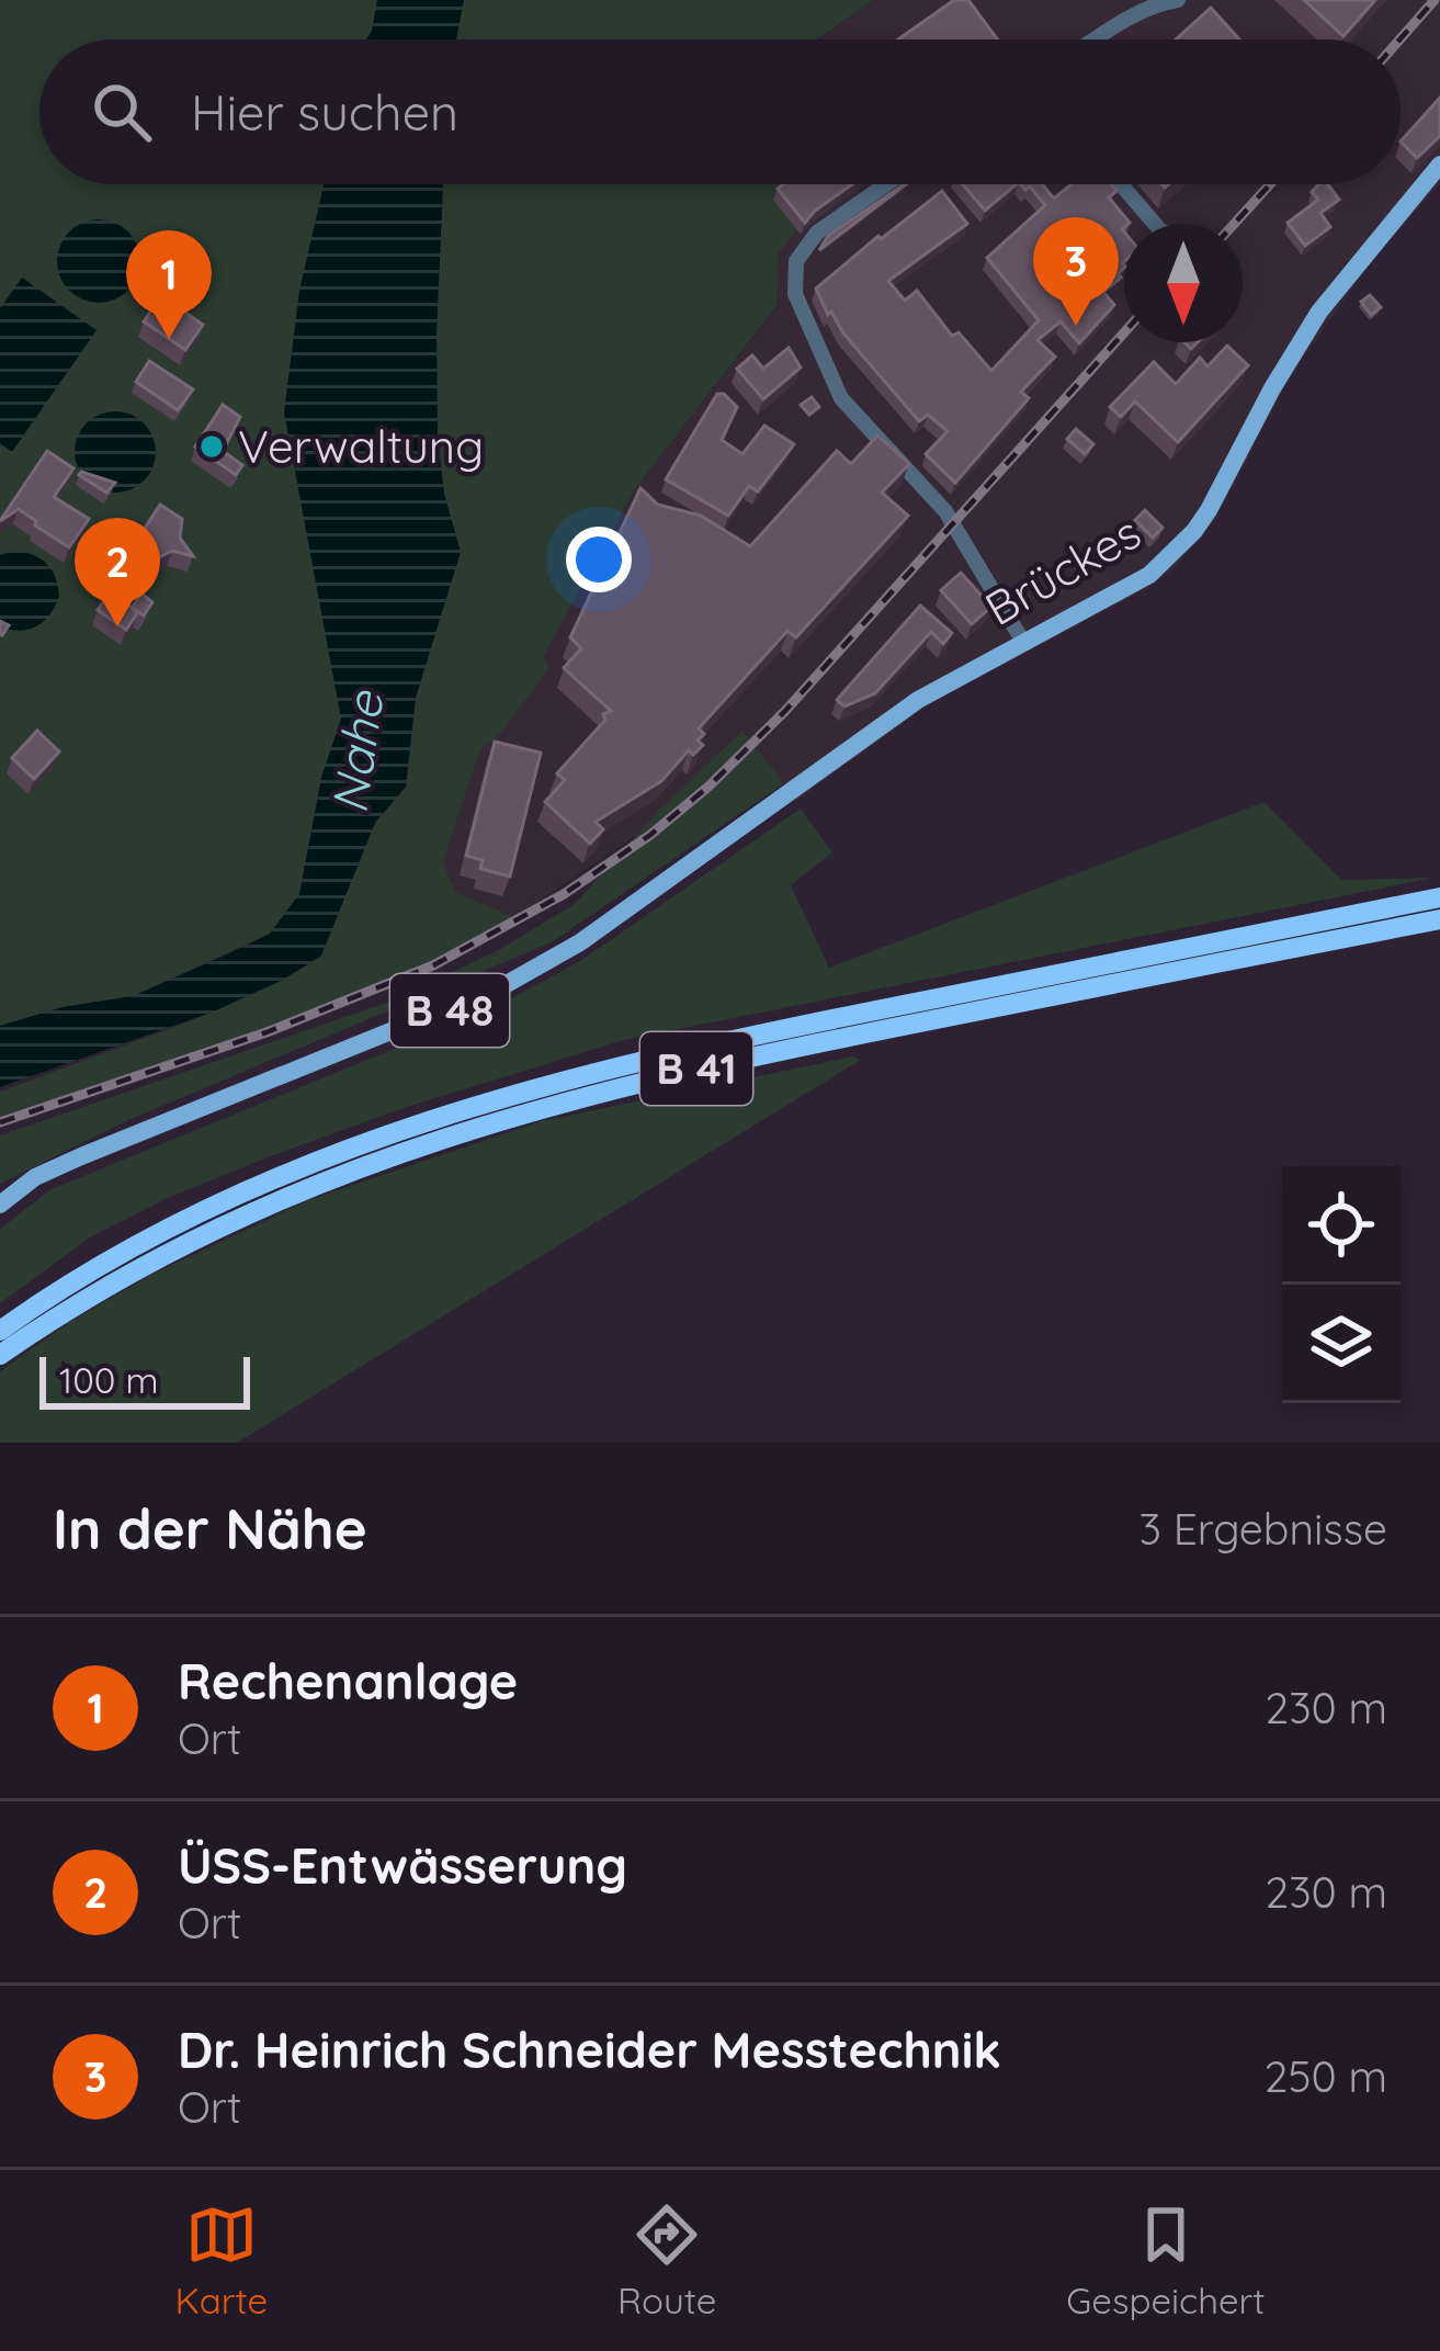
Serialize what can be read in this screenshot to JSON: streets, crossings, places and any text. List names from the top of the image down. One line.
{"streets":{"highway":["B 41"],"main road":["Brückes","B 48"]},"water":["Nahe"],"places":["Verwaltung"],"scale_bar":"100 m","north":"bottom","page":{"search":"Hier suchen","pins":["3","1","2"],"scale":"100 m","heading":["In der Nähe","3 Ergebnisse"],"list":[{"mark":"1","name":"Rechenanlage","note":"Ort","value":"230 m"},{"mark":"2","name":"ÜSS-Entwässerung","note":"Ort","value":"230 m"},{"mark":"3","name":"Dr. Heinrich Schneider Messtechnik","note":"Ort","value":"250 m"}],"nav":["Karte","Route","Gespeichert"]}}
